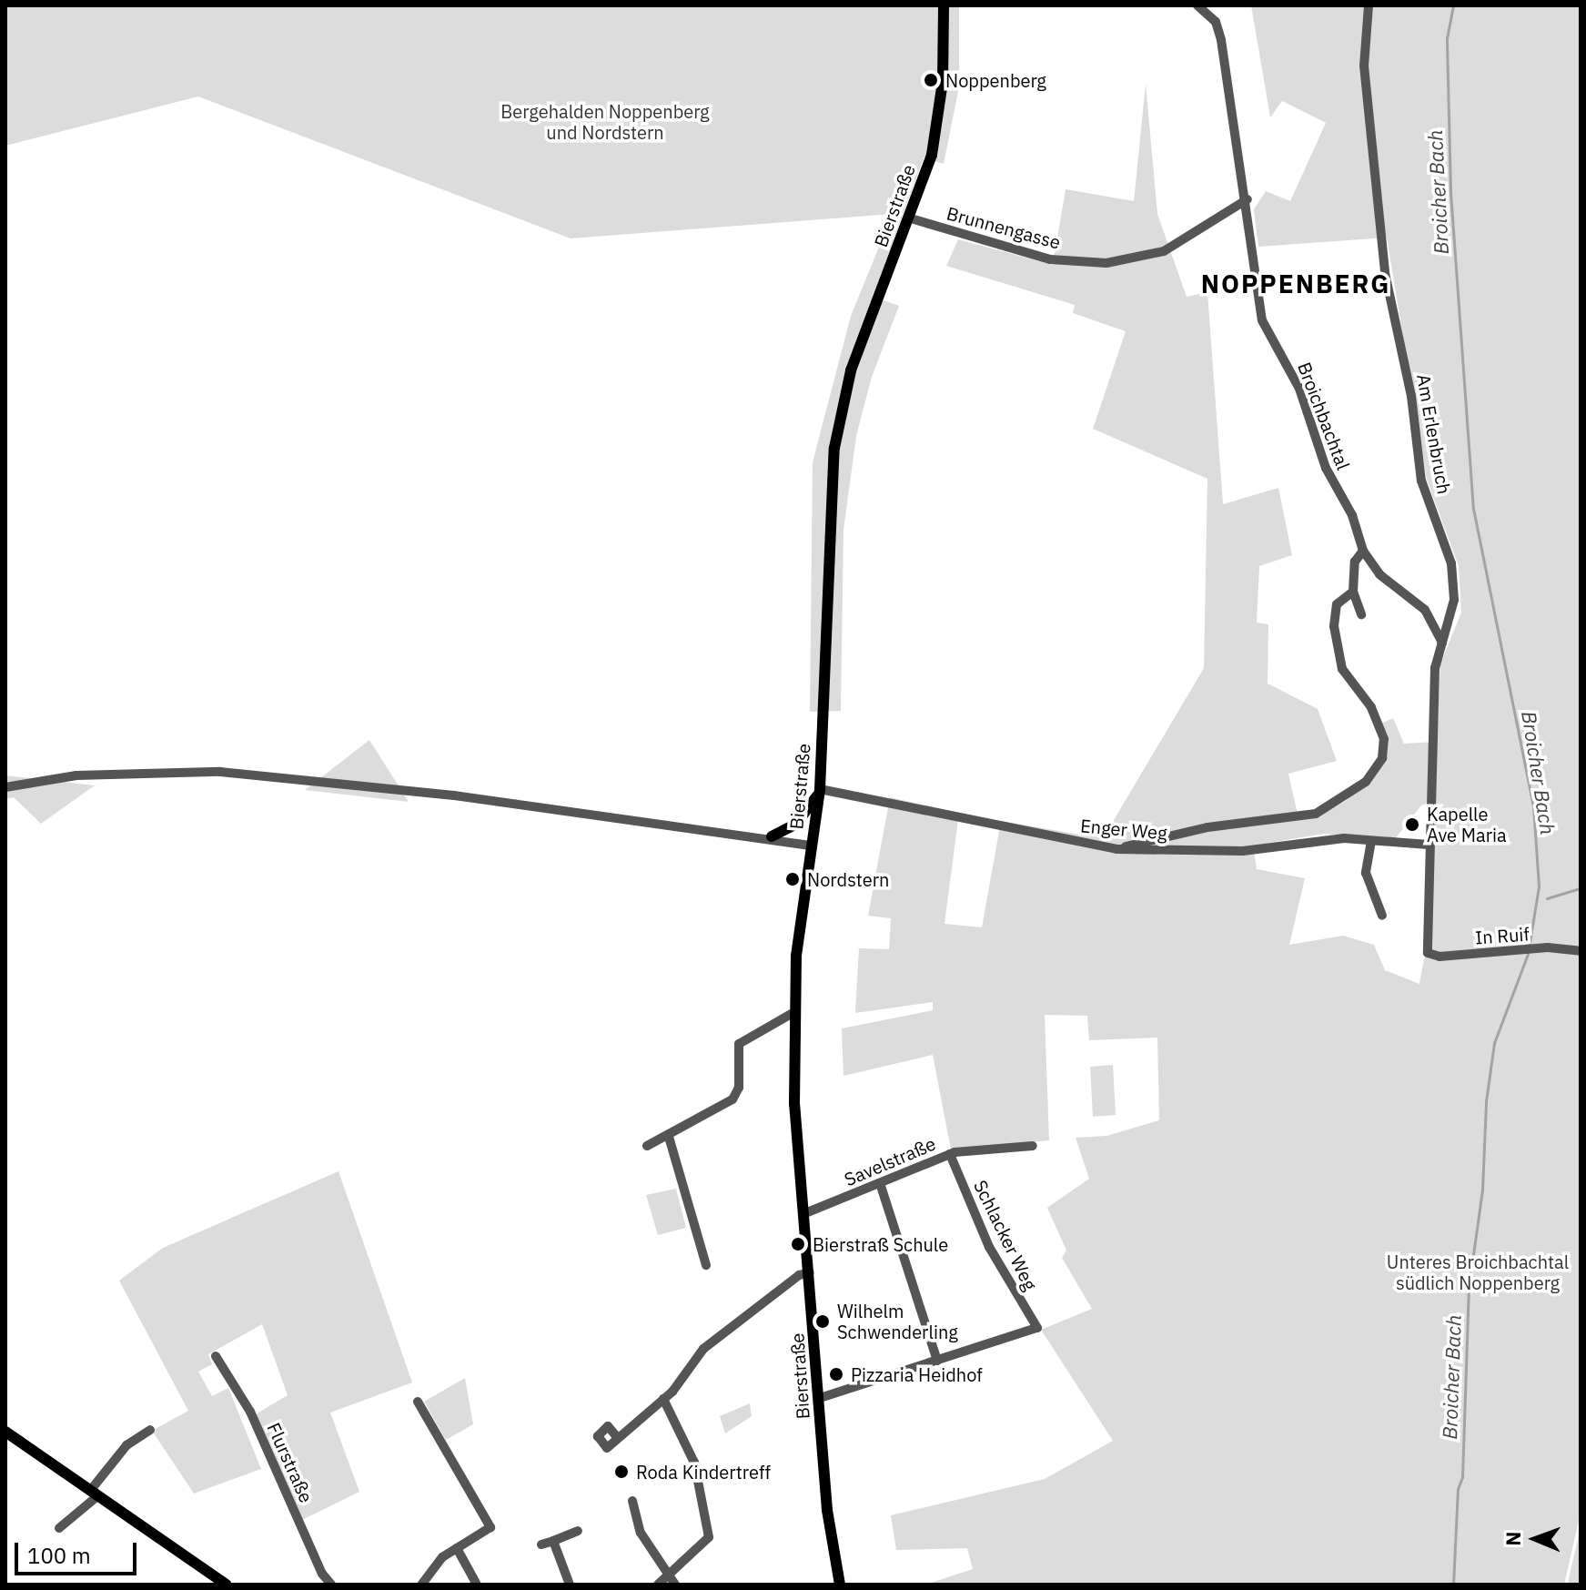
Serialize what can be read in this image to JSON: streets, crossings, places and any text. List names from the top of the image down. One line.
{"streets":{"main road":["Bierstraße"],"street":["Brunnengasse","Broichbachtal","Am Erlenbruch","Enger Weg","In Ruif","Savelstraße","Schlacker Weg","Flurstraße"]},"crossings":[["Bierstraße","Brunnengasse"],["Bierstraße","Enger Weg"],["Bierstraße","Savelstraße"],["Brunnengasse","Broichbachtal"],["Broichbachtal","Am Erlenbruch"],["Am Erlenbruch","Enger Weg"],["Am Erlenbruch","In Ruif"],["Savelstraße","Schlacker Weg"]],"districts":["NOPPENBERG"],"water":["Broicher Bach"],"parks":["Bergehalden Noppenberg und Nordstern","Unteres Broichbachtal südlich Noppenberg"],"places":["Noppenberg","Kapelle Ave Maria","Nordstern","Bierstraß Schule","Wilhelm Schwenderling","Pizzaria Heidhof","Roda Kindertreff"],"scale_bar":"100 m","north":"left"}
